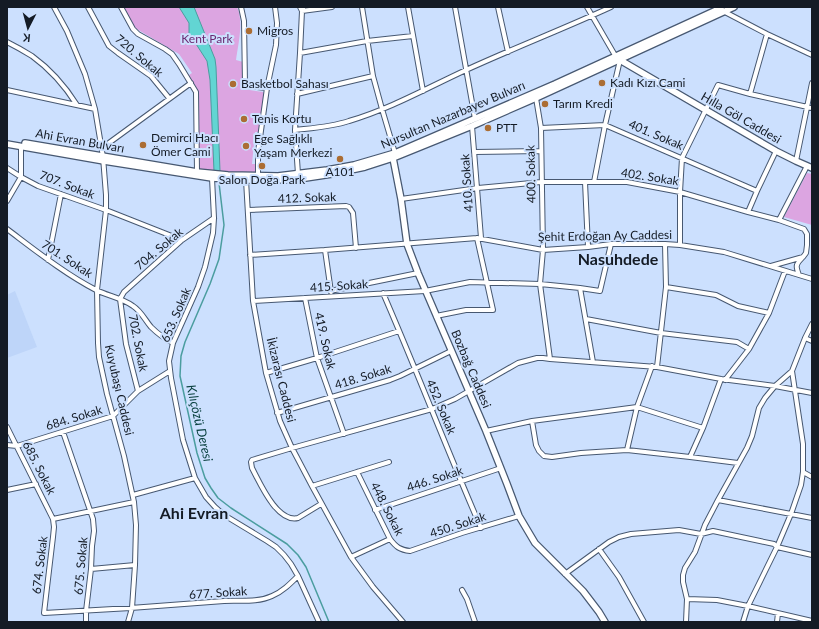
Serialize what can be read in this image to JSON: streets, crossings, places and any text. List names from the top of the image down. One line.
{"streets":{"main road":["Nursultan Nazarbayev Bulvarı","Hılla Göl Caddesi","Ahi Evran Bulvarı","Bozbağ Caddesi"],"street":["720. Sokak","401. Sokak","400. Sokak","402. Sokak","410. Sokak","707. Sokak","412. Sokak","Şehit Erdoğan Ay Caddesi","704. Sokak","701. Sokak","415. Sokak","653. Sokak","419. Sokak","702. Sokak","418. Sokak","İkizarası Caddesi","Kuyubaşı Caddesi","452. Sokak","684. Sokak","685. Sokak","446. Sokak","448. Sokak","450. Sokak","674. Sokak","675. Sokak","677. Sokak"]},"crossings":[["Nursultan Nazarbayev Bulvarı","Hılla Göl Caddesi"],["Nursultan Nazarbayev Bulvarı","Ahi Evran Bulvarı"],["Nursultan Nazarbayev Bulvarı","400. Sokak"],["Nursultan Nazarbayev Bulvarı","410. Sokak"],["Nursultan Nazarbayev Bulvarı","653. Sokak"],["Nursultan Nazarbayev Bulvarı","Bozbağ Caddesi"],["Nursultan Nazarbayev Bulvarı","İkizarası Caddesi"],["401. Sokak","400. Sokak"],["Ahi Evran Bulvarı","Kuyubaşı Caddesi"],["400. Sokak","402. Sokak"],["400. Sokak","Şehit Erdoğan Ay Caddesi"],["400. Sokak","415. Sokak"],["402. Sokak","410. Sokak"],["402. Sokak","Bozbağ Caddesi"],["410. Sokak","Şehit Erdoğan Ay Caddesi"],["410. Sokak","415. Sokak"],["410. Sokak","Bozbağ Caddesi"],["707. Sokak","704. Sokak"],["707. Sokak","Kuyubaşı Caddesi"],["412. Sokak","Şehit Erdoğan Ay Caddesi"],["412. Sokak","İkizarası Caddesi"],["Şehit Erdoğan Ay Caddesi","415. Sokak"],["Şehit Erdoğan Ay Caddesi","Bozbağ Caddesi"],["Şehit Erdoğan Ay Caddesi","İkizarası Caddesi"],["704. Sokak","701. Sokak"],["704. Sokak","653. Sokak"],["704. Sokak","702. Sokak"],["701. Sokak","653. Sokak"],["701. Sokak","702. Sokak"],["701. Sokak","Kuyubaşı Caddesi"],["415. Sokak","419. Sokak"],["415. Sokak","Bozbağ Caddesi"],["415. Sokak","İkizarası Caddesi"],["415. Sokak","452. Sokak"],["653. Sokak","677. Sokak"],["419. Sokak","418. Sokak"],["Bozbağ Caddesi","418. Sokak"],["Bozbağ Caddesi","446. Sokak"],["Bozbağ Caddesi","450. Sokak"],["418. Sokak","İkizarası Caddesi"],["418. Sokak","452. Sokak"],["Kuyubaşı Caddesi","684. Sokak"],["Kuyubaşı Caddesi","677. Sokak"],["452. Sokak","446. Sokak"],["452. Sokak","450. Sokak"],["684. Sokak","685. Sokak"],["684. Sokak","675. Sokak"],["685. Sokak","674. Sokak"],["446. Sokak","448. Sokak"],["448. Sokak","450. Sokak"],["674. Sokak","677. Sokak"],["675. Sokak","677. Sokak"]],"districts":["Nasuhdede","Ahi Evran"],"water":["Kılıçözü Deresi"],"parks":["Kent Park"],"places":["Migros","Kadı Kızı Cami","Basketbol Sahası","Tarım Kredi","Tenis Kortu","PTT","Demirci Hacı Ömer Cami","Ege Sağlıklı Yaşam Merkezi","A101","Salon Doğa Park"],"north":"bottom"}
